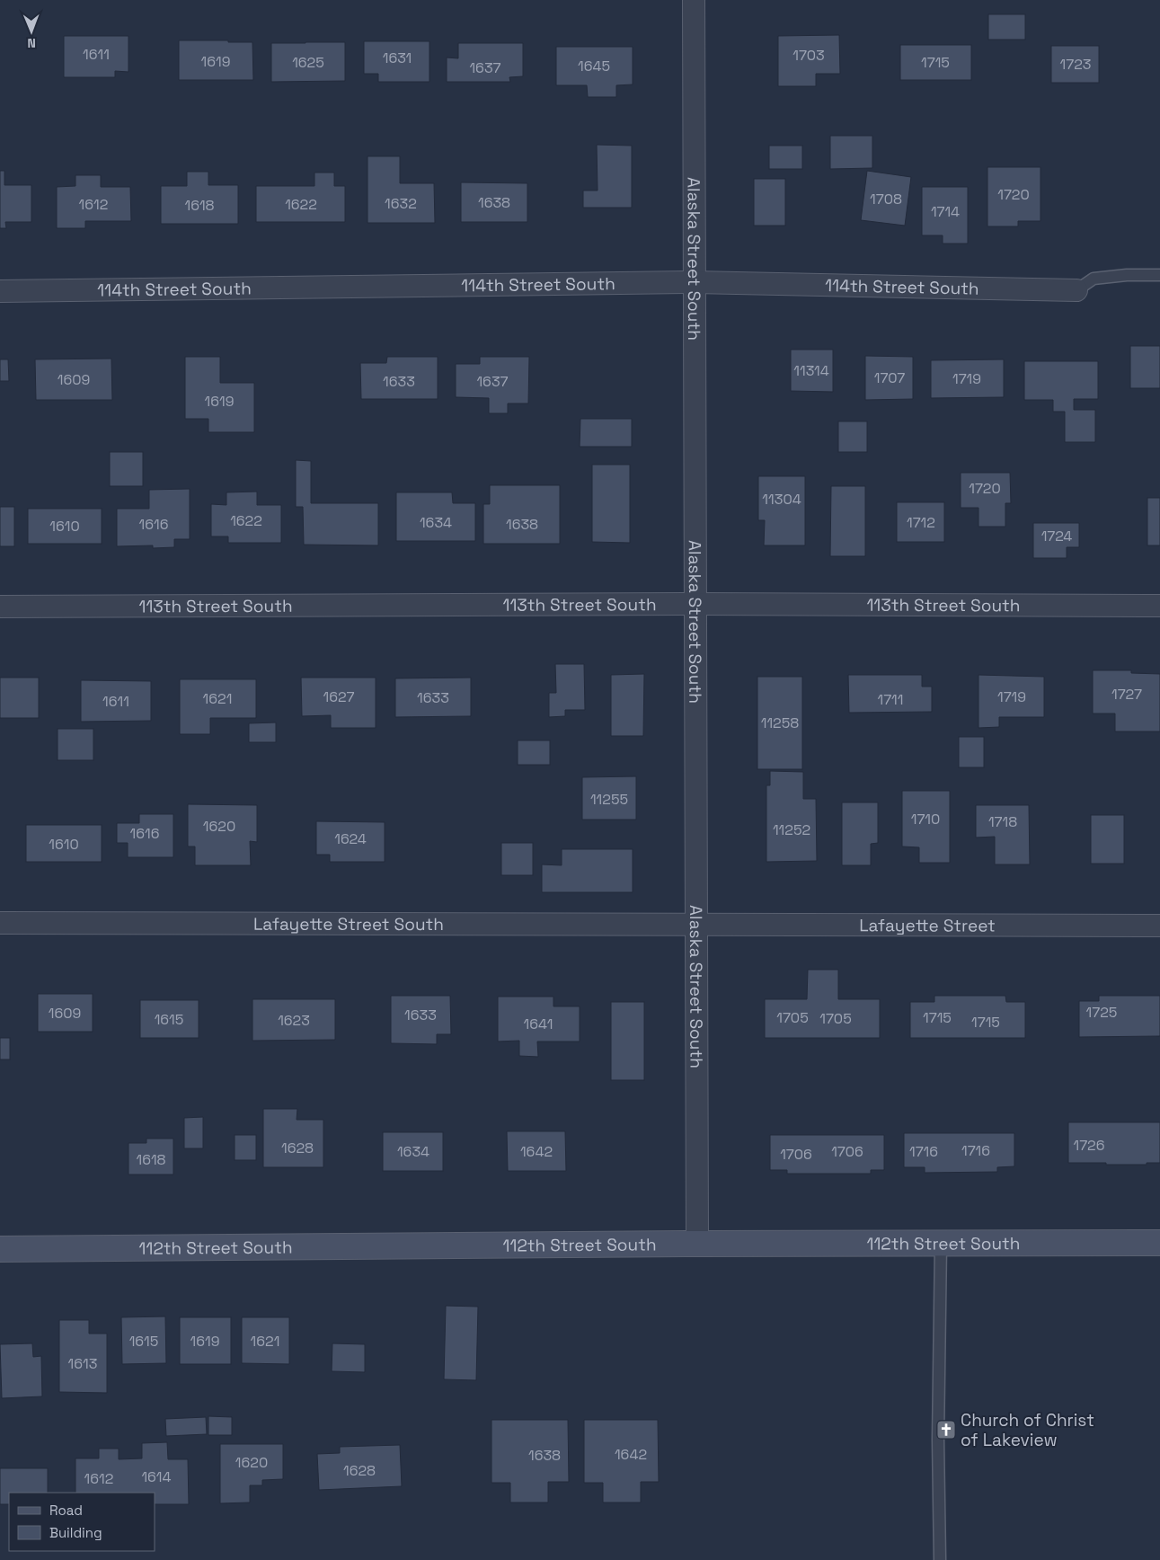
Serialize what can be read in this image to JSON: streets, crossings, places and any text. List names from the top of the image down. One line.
{"streets":{"main road":["112th Street South"],"street":["Alaska Street South","114th Street South","113th Street South","Lafayette Street South","Lafayette Street"]},"crossings":[["Alaska Street South","114th Street South"],["Alaska Street South","113th Street South"],["Alaska Street South","Lafayette Street South"],["Alaska Street South","Lafayette Street"],["Alaska Street South","112th Street South"],["Lafayette Street South","Lafayette Street"]],"places":{"church":["Church of Christ of Lakeview"]},"house_numbers":["1611","1703","1631","1619","1625","1715","1723","1645","1637","1720","1708","1638","1632","1612","1622","1618","1714","11314","1707","1719","1609","1633","1637","1619","1720","11304","1622","1634","1712","1616","1638","1610","1724","1727","1627","1719","1633","1621","1711","1611","11258","11255","1710","1718","1620","11252","1616","1624","1610","1725","1609","1633","1705","1715","1705","1615","1623","1715","1641","1726","1628","1716","1634","1642","1706","1716","1706","1618","1615","1619","1621","1613","1642","1638","1620","1628","1614","1612"],"legend":["Road","Building"],"north":"bottom"}
